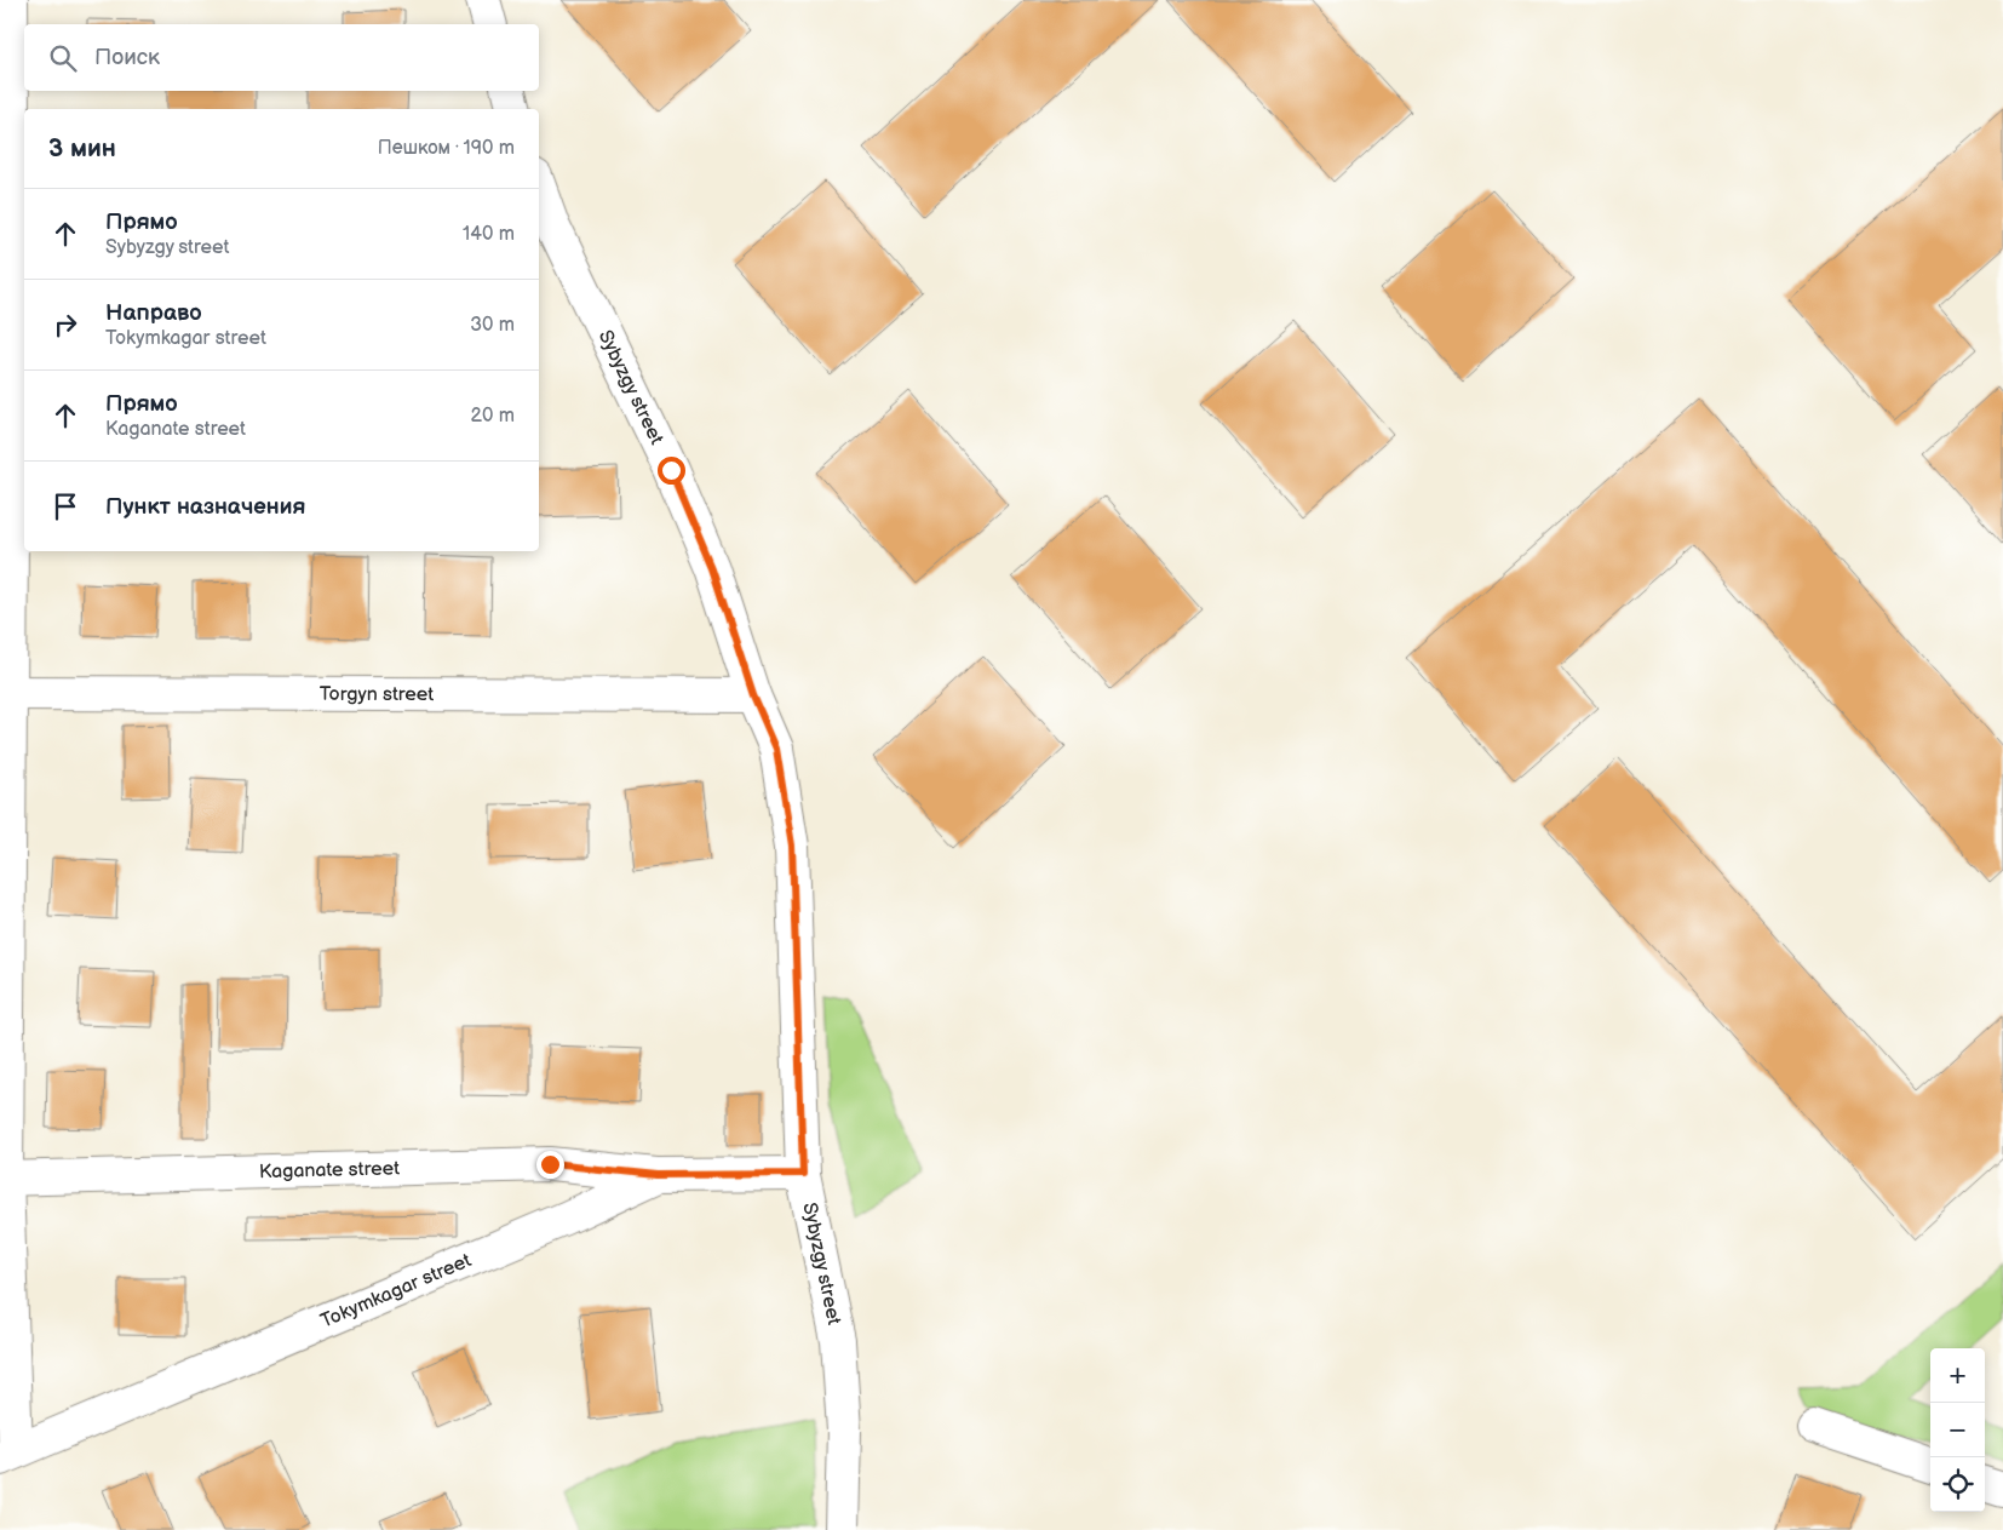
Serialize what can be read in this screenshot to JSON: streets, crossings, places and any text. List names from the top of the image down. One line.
{"streets":{"street":["Sybyzgy street","Torgyn street","Kaganate street","Tokymkagar street"]},"crossings":[["Sybyzgy street","Torgyn street"],["Sybyzgy street","Tokymkagar street"],["Kaganate street","Tokymkagar street"]],"page":{"search":"Поиск","heading":["3 мин","Пешком · 190 m"],"list":[["Прямо","Sybyzgy street","140 m"],["Направо","Tokymkagar street","30 m"],["Прямо","Kaganate street","20 m"],"Пункт назначения"],"map_buttons":["+","−"]}}
